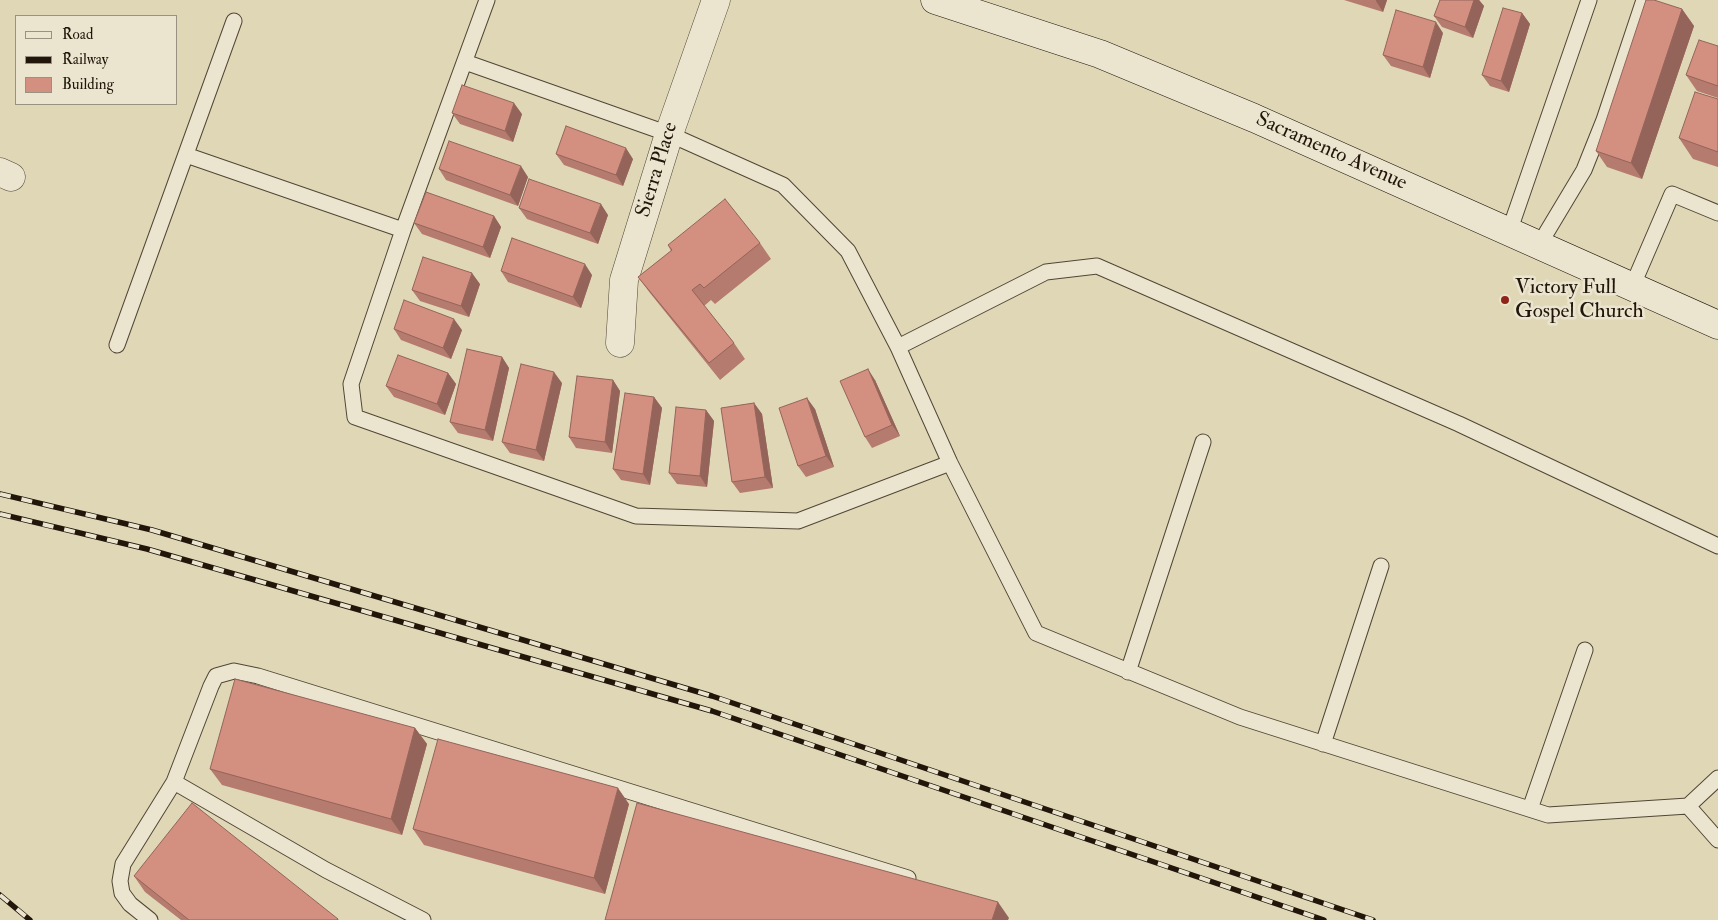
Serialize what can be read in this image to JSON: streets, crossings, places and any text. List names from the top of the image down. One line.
{"streets":{"main road":["Sacramento Avenue","Sierra Place"]},"places":["Victory Full Gospel Church"],"legend":["Road","Railway","Building"]}
